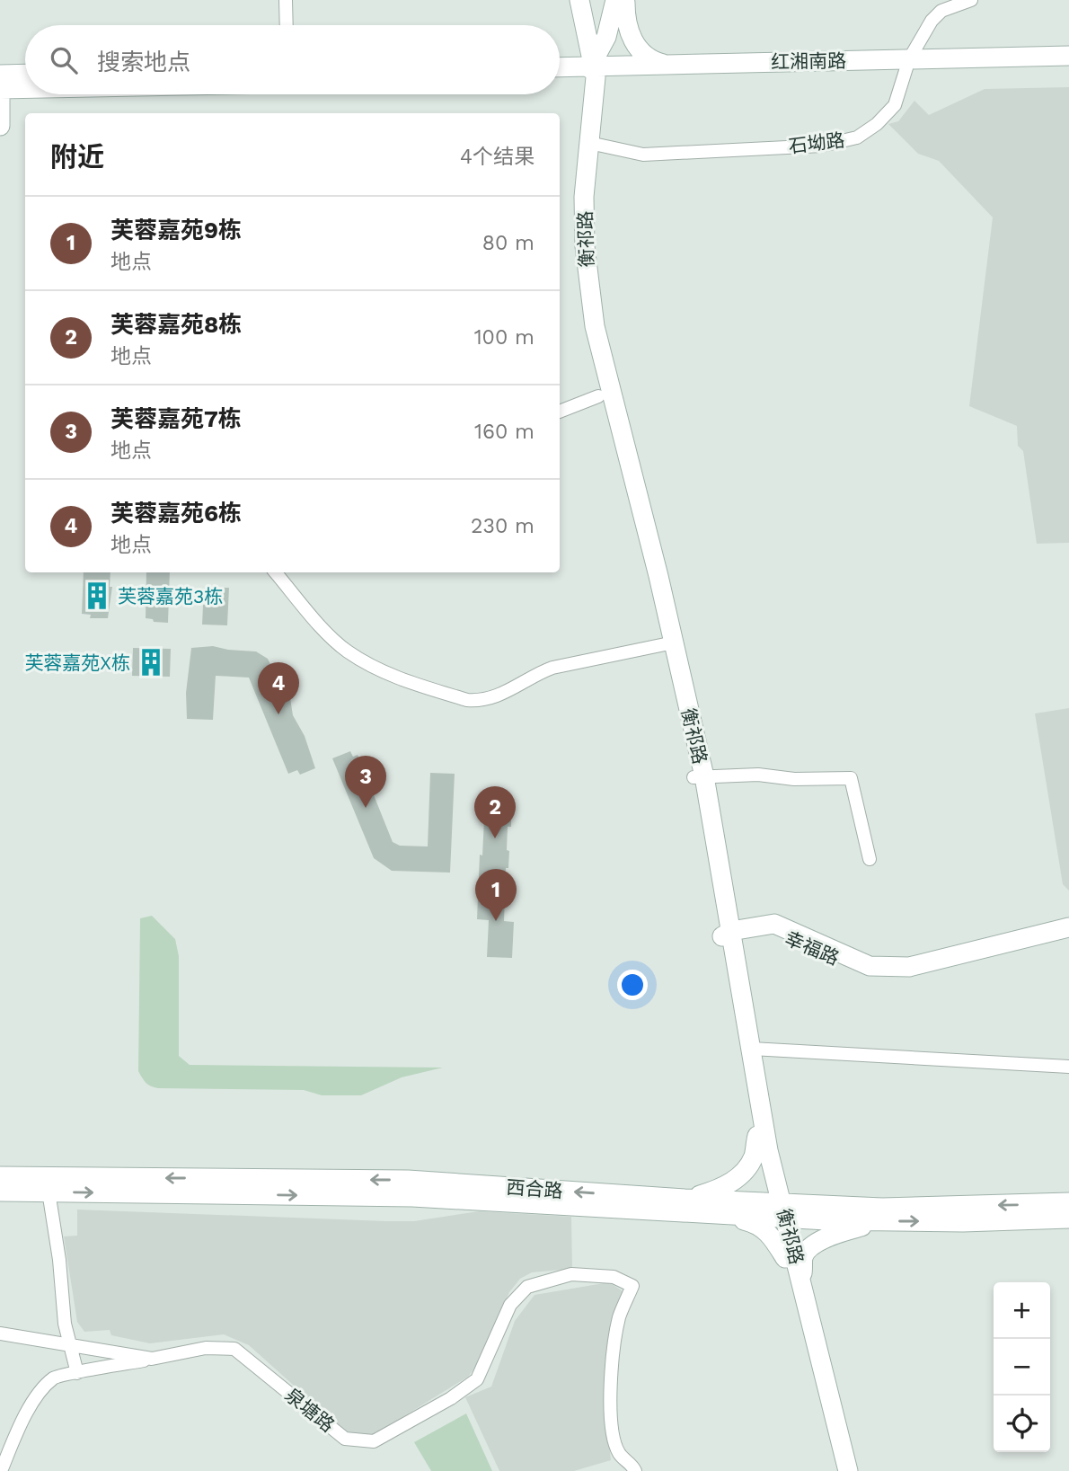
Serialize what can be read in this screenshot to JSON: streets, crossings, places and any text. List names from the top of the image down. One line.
{"streets":{"main road":["红湘南路","衡祁路","幸福路","西合路"],"street":["石坳路","泉塘路"]},"crossings":[["红湘南路","石坳路"],["红湘南路","衡祁路"],["石坳路","衡祁路"],["衡祁路","幸福路"],["衡祁路","西合路"]],"places":{"building":["芙蓉嘉苑3栋","芙蓉嘉苑X栋"]},"page":{"search":"搜索地点","heading":["附近","4个结果"],"list":[{"mark":"1","name":"芙蓉嘉苑9栋","note":"地点","value":"80 m"},{"mark":"2","name":"芙蓉嘉苑8栋","note":"地点","value":"100 m"},{"mark":"3","name":"芙蓉嘉苑7栋","note":"地点","value":"160 m"},{"mark":"4","name":"芙蓉嘉苑6栋","note":"地点","value":"230 m"}],"pins":["4","3","2","1"],"map_buttons":["+","−"]}}
